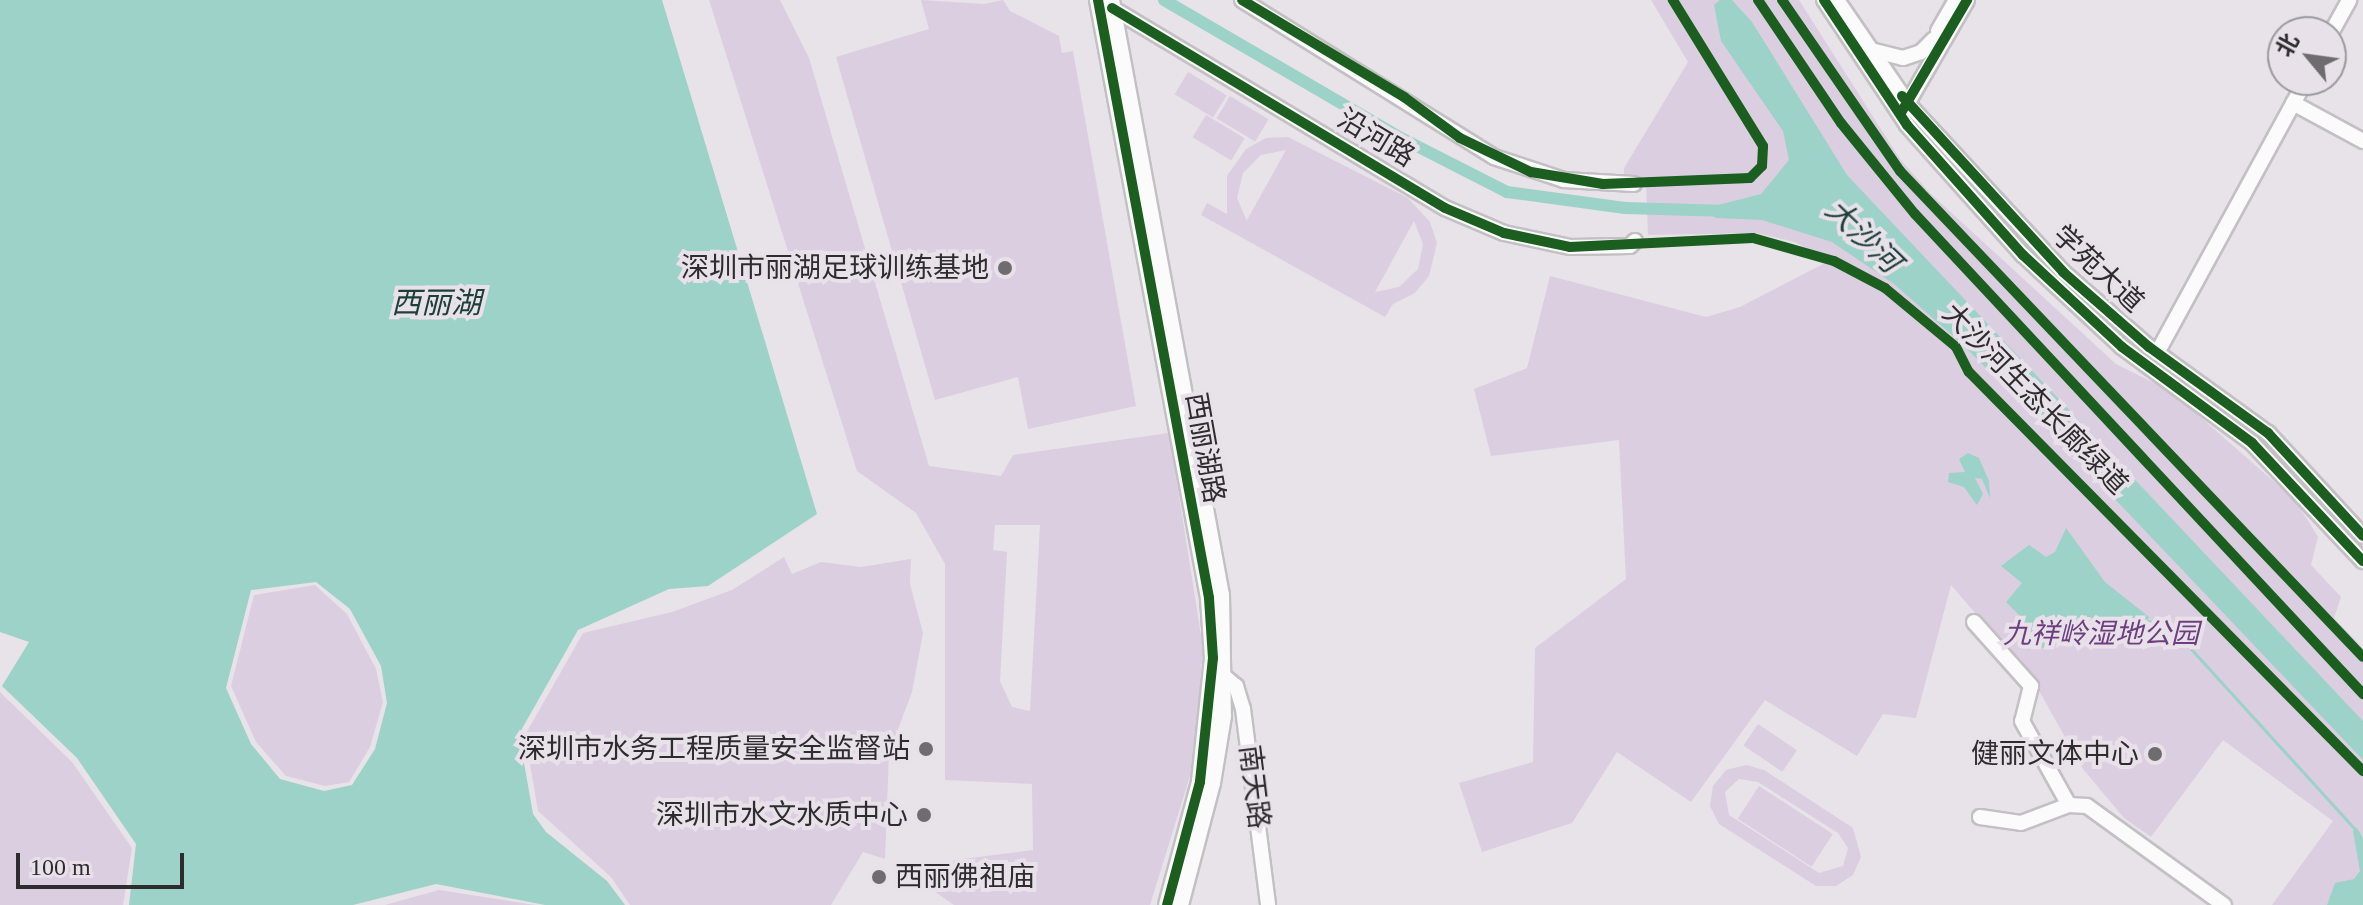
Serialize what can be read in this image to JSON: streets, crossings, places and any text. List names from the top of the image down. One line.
{"streets":{"main road":["西丽湖路"],"street":["沿河路","学苑大道","南天路"],"cycle path":["大沙河生态长廊绿道"]},"crossings":[["沿河路","西丽湖路"],["西丽湖路","南天路"]],"water":["大沙河","西丽湖"],"parks":["九祥岭湿地公园"],"places":["深圳市丽湖足球训练基地","深圳市水务工程质量安全监督站","健丽文体中心","深圳市水文水质中心","西丽佛祖庙"],"scale_bar":"100 m","north":"top left"}
